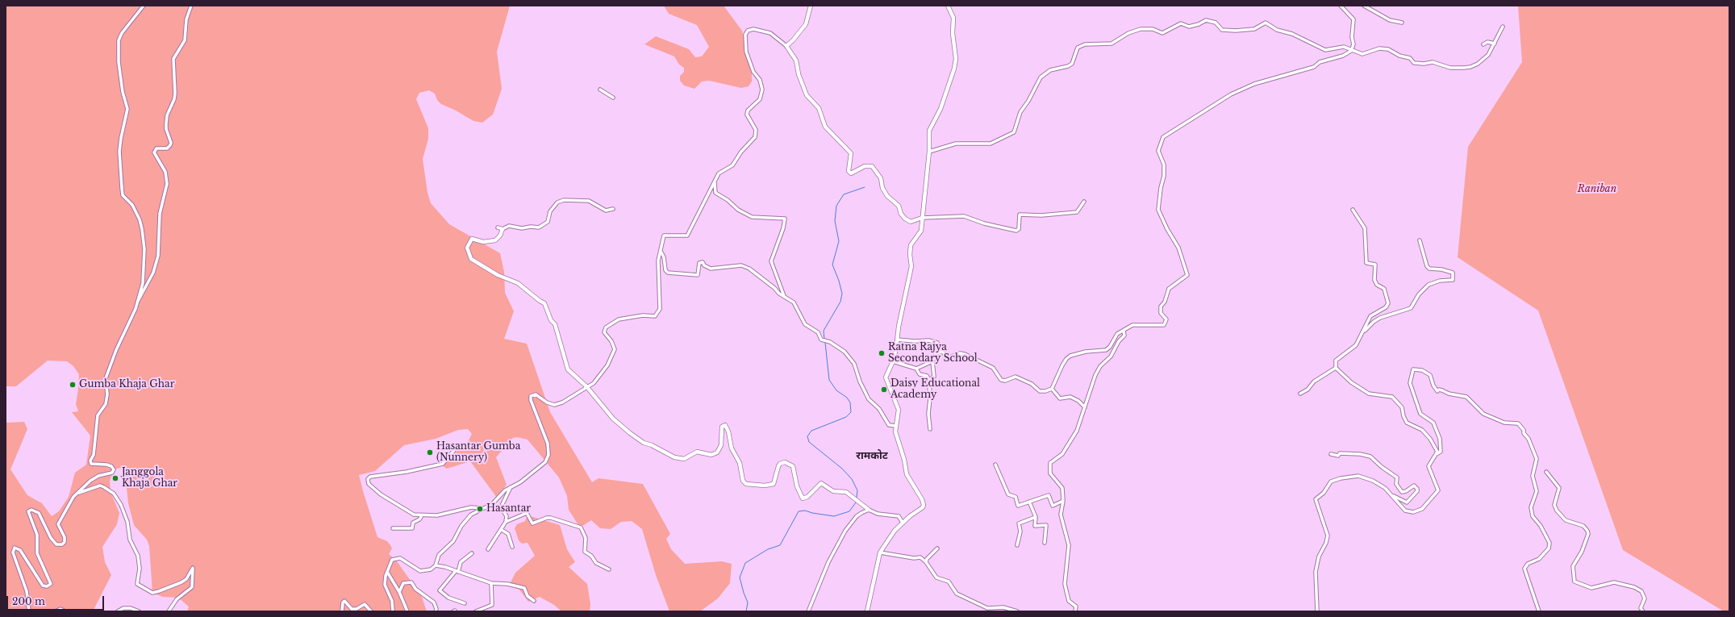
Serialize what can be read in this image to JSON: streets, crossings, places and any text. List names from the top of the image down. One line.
{"districts":["रामकोट"],"parks":["Raniban"],"places":["Ratna Rajya Secondary School","Gumba Khaja Ghar","Daisy Educational Academy","Hasantar Gumba (Nunnery)","Janggola Khaja Ghar","Hasantar"],"scale_bar":"200 m"}
